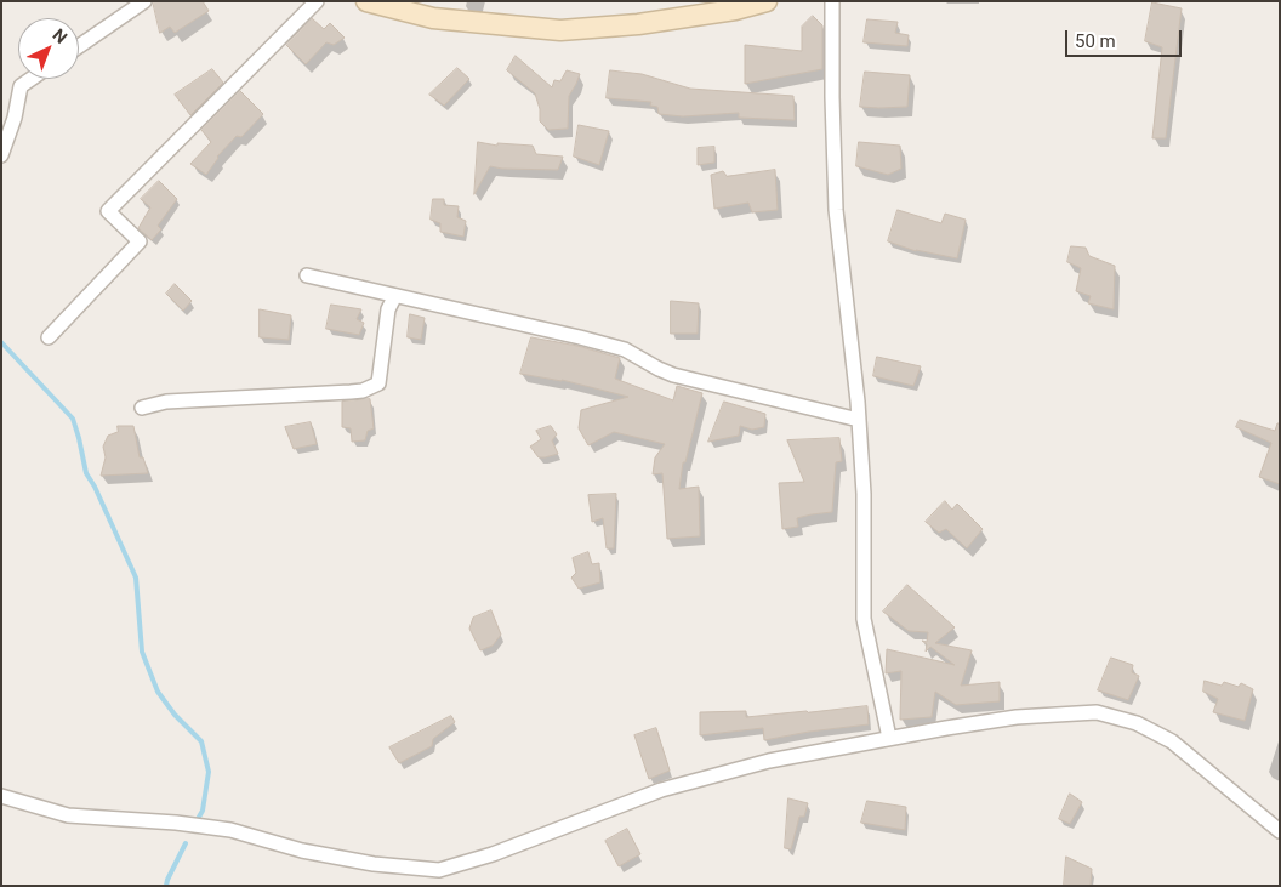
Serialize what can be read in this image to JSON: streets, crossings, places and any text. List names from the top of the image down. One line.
{"scale_bar":"50 m","north":"top right"}
